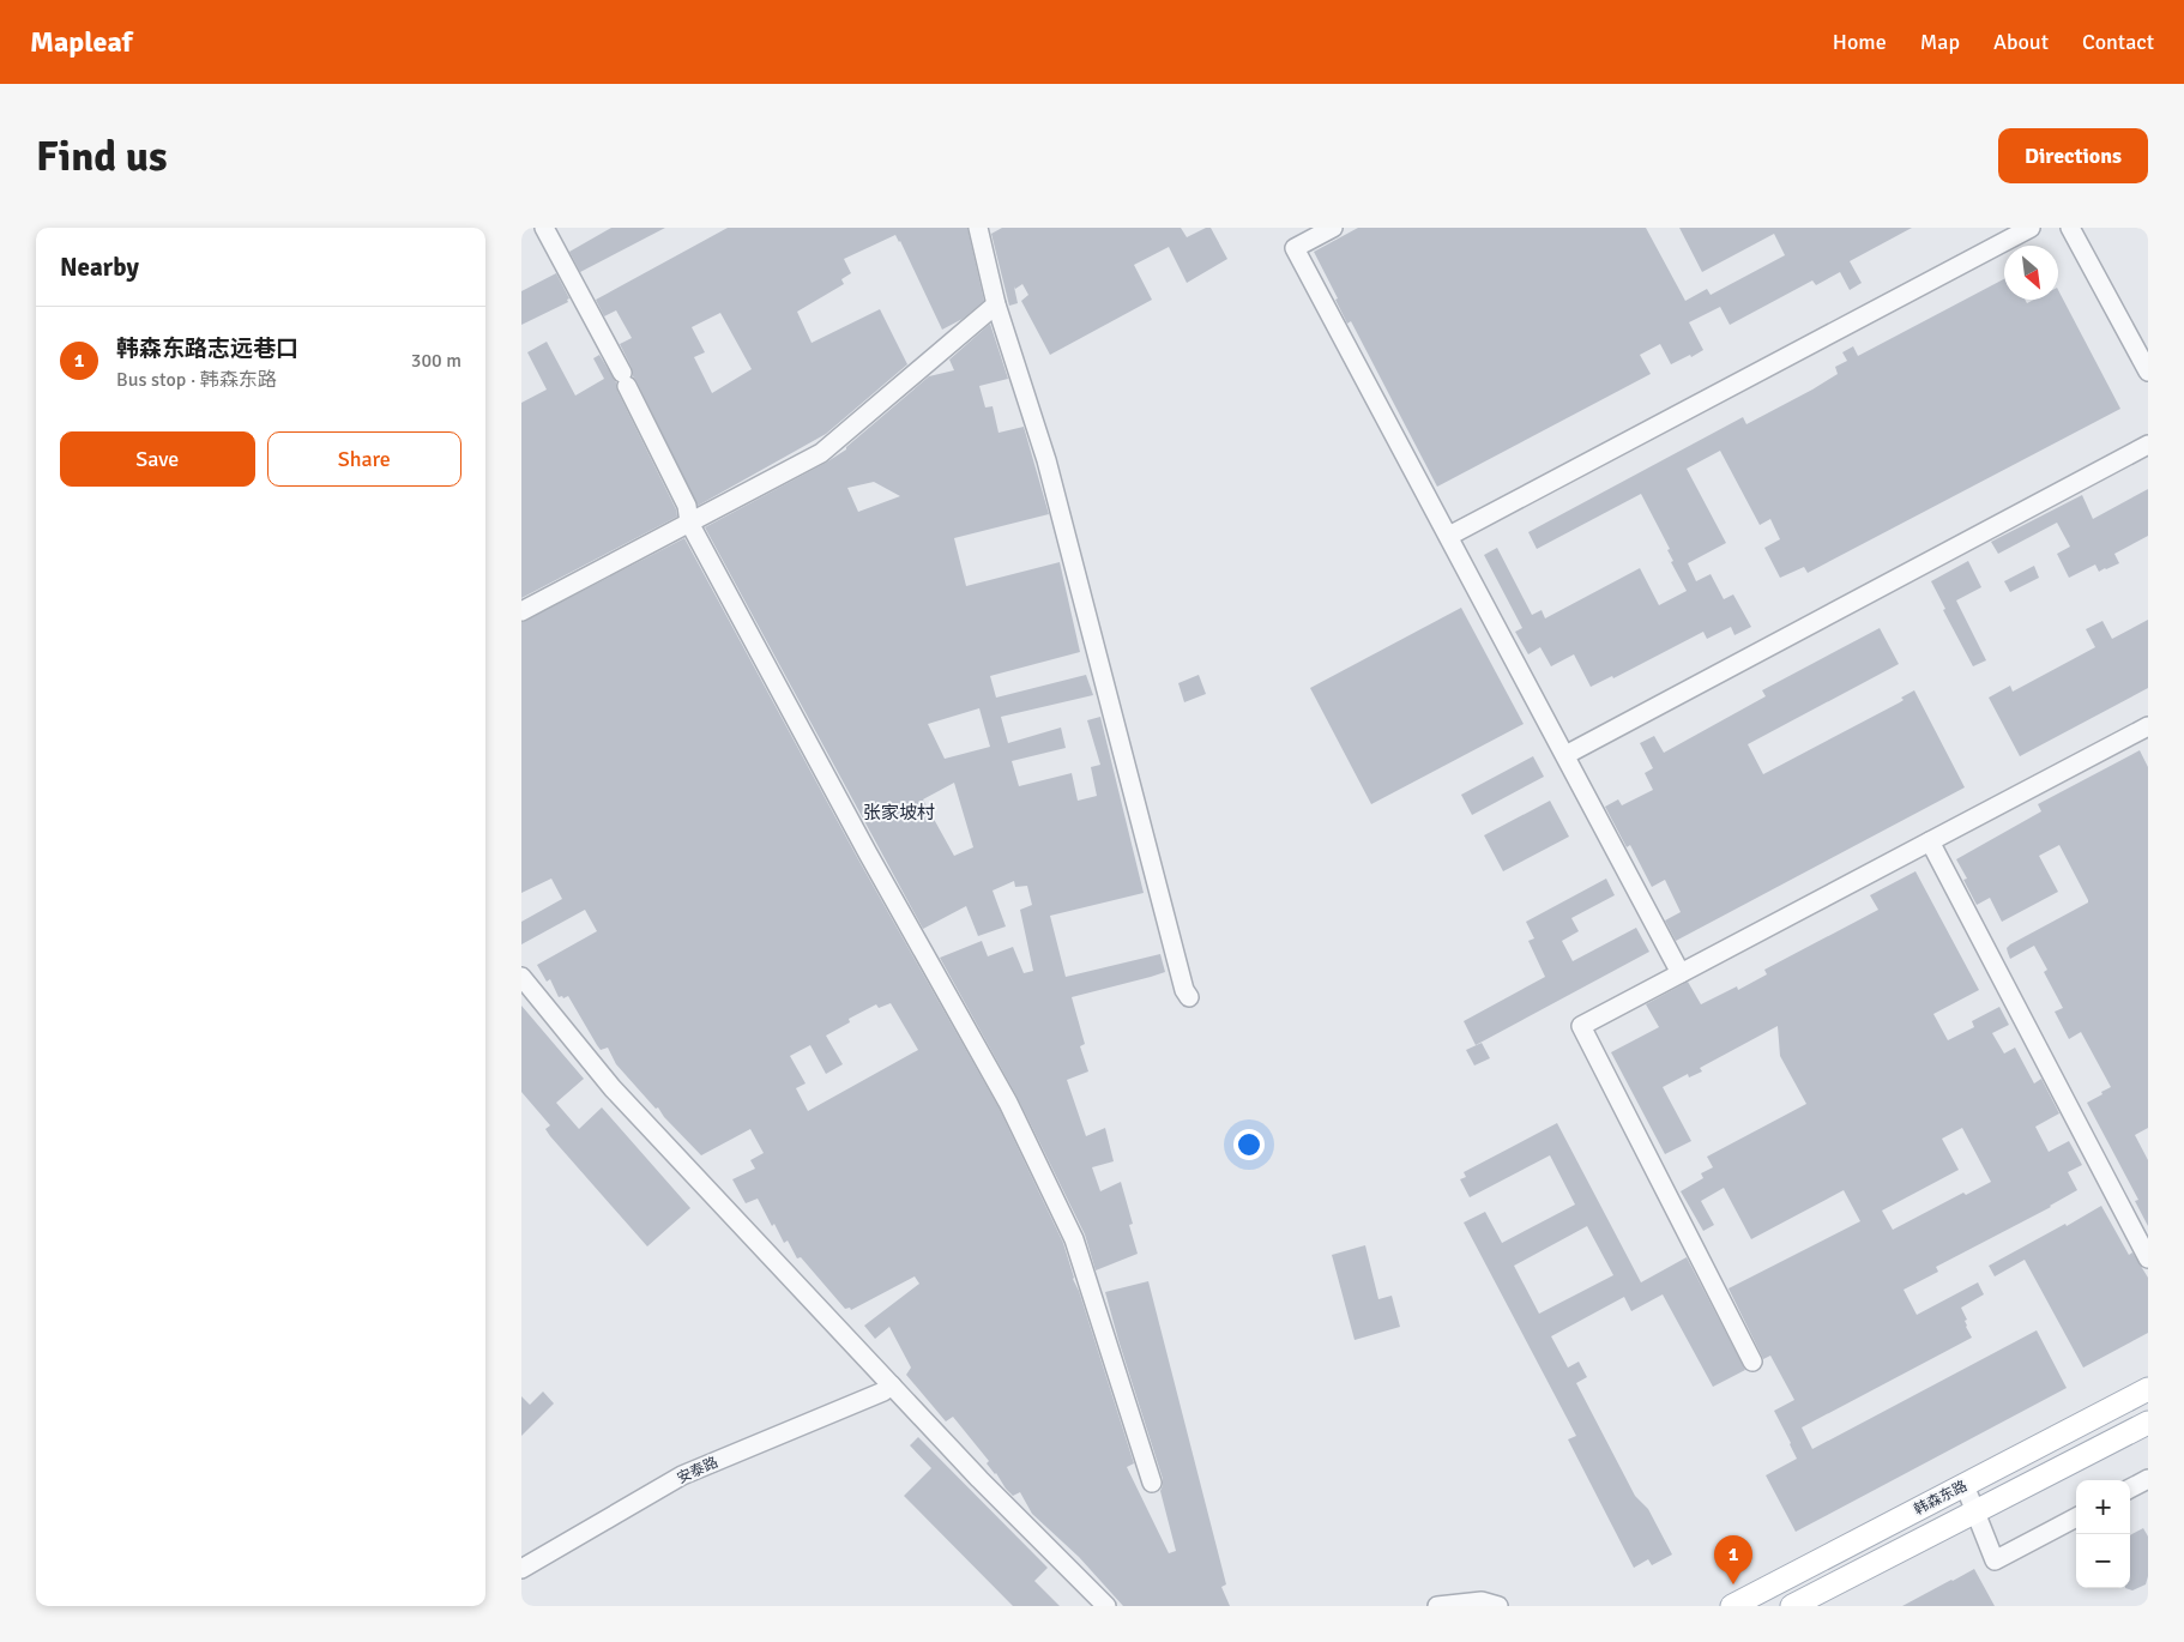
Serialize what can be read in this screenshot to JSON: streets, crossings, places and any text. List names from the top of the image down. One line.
{"streets":{"main road":["韩森东路"],"street":["安泰路"]},"districts":["张家坡村"],"north":"bottom right","page":{"header":"Mapleaf","nav":["Home","Map","About","Contact"],"buttons":["Directions",["Save","Share"]],"title":"Find us","heading":"Nearby","list":[{"mark":"1","name":"韩森东路志远巷口","note":"Bus stop · 韩森东路","value":"300 m"}],"map_buttons":["+","−"],"pins":"1"}}
